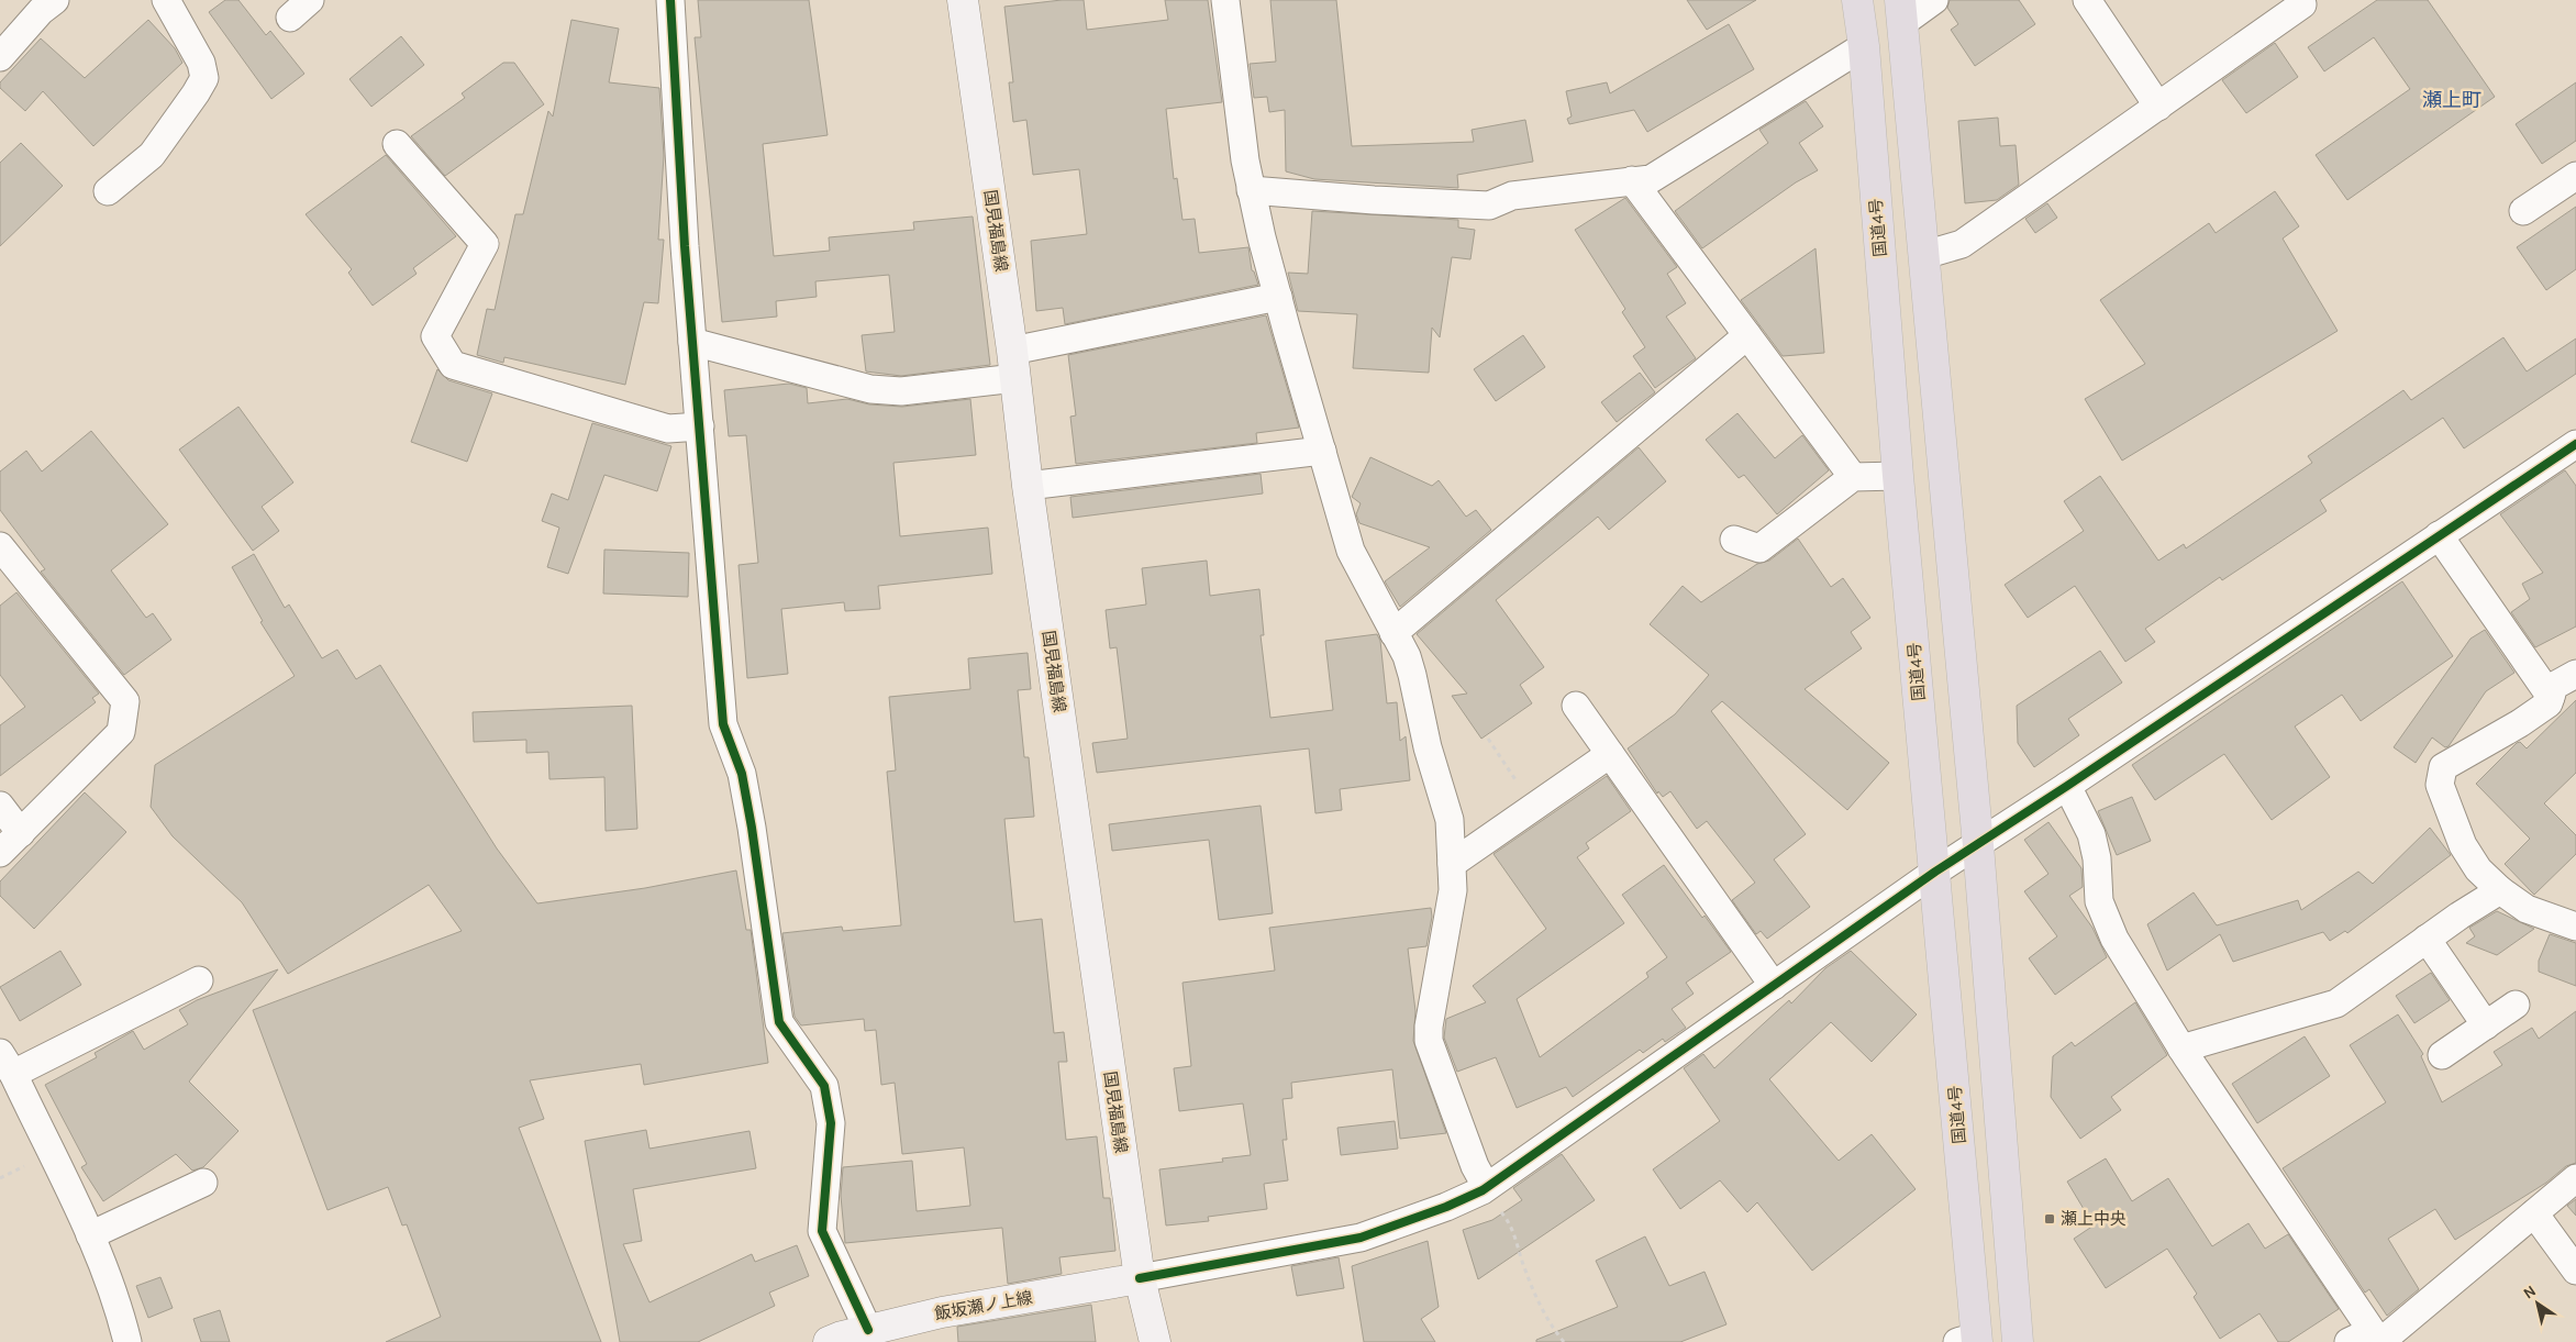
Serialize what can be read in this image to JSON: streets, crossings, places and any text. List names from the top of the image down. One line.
{"streets":{"highway":["国道4号"],"main road":["国見福島線","飯坂瀬ノ上線"]},"crossings":[["国見福島線","飯坂瀬ノ上線"]],"districts":["瀬上町"],"places":{"transit":["瀬上中央"]},"north":"top left"}
